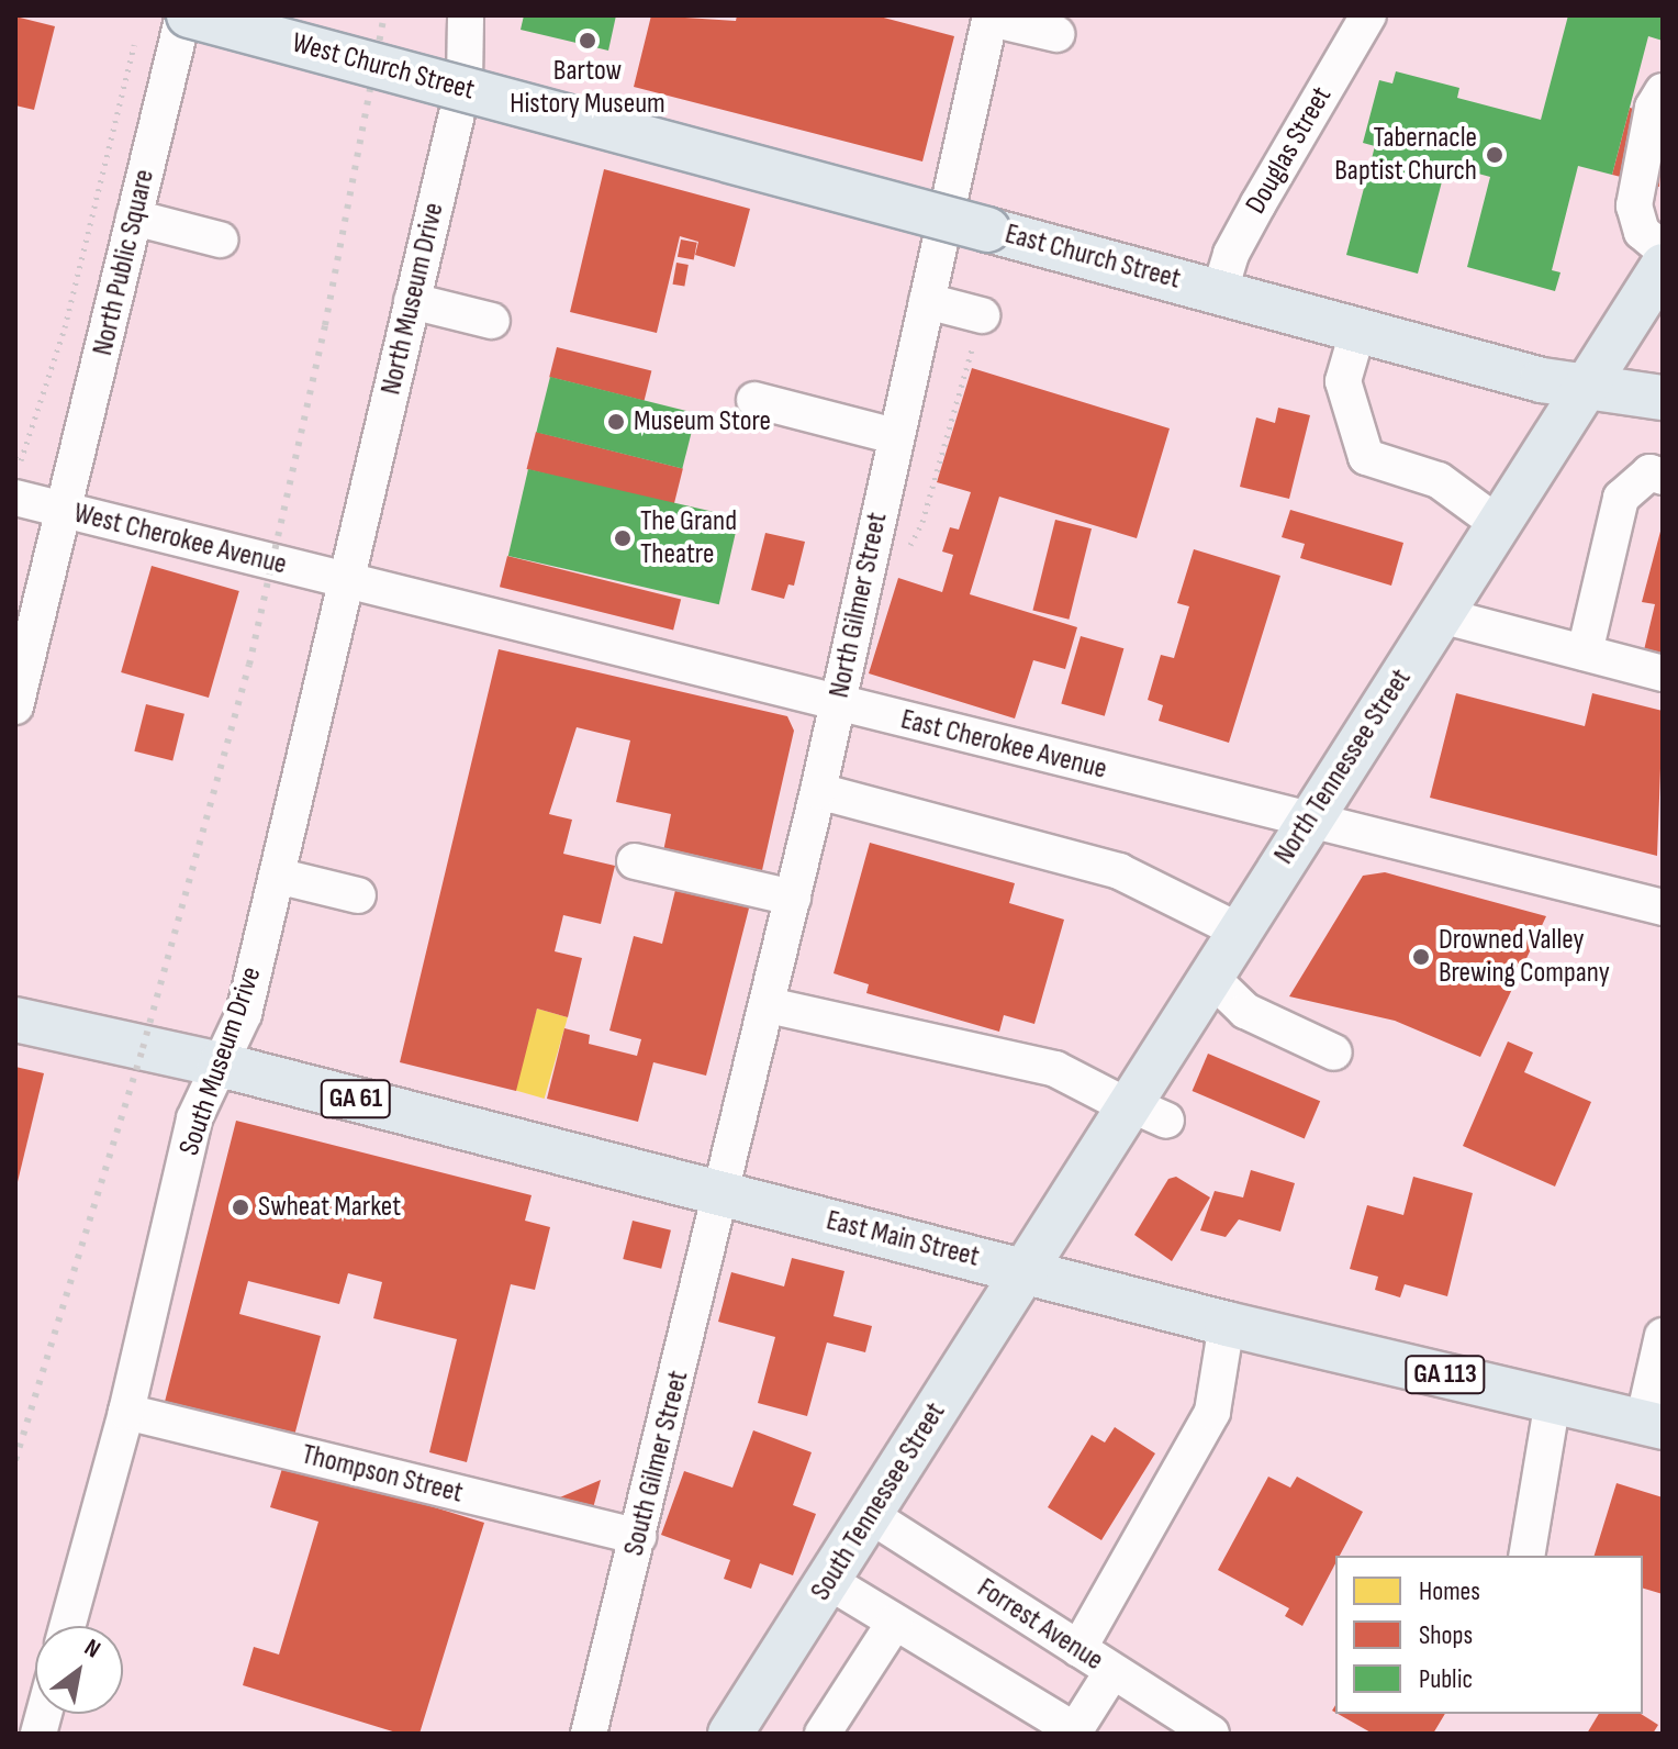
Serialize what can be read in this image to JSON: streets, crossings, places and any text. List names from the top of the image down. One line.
{"streets":{"main road":["West Church Street","East Church Street","North Tennessee Street","GA 61","East Main Street","GA 113","South Tennessee Street"],"street":["Douglas Street","North Public Square","North Museum Drive","West Cherokee Avenue","North Gilmer Street","East Cherokee Avenue","South Museum Drive","South Gilmer Street","Thompson Street","Forrest Avenue"]},"crossings":[["West Church Street","East Church Street"],["West Church Street","North Public Square"],["Douglas Street","East Church Street"],["East Church Street","North Tennessee Street"],["North Public Square","West Cherokee Avenue"],["North Museum Drive","West Cherokee Avenue"],["North Museum Drive","East Cherokee Avenue"],["North Museum Drive","South Museum Drive"],["West Cherokee Avenue","East Cherokee Avenue"],["West Cherokee Avenue","South Museum Drive"],["North Gilmer Street","East Cherokee Avenue"],["North Gilmer Street","East Main Street"],["North Gilmer Street","South Gilmer Street"],["East Cherokee Avenue","North Tennessee Street"],["East Cherokee Avenue","South Museum Drive"],["North Tennessee Street","East Main Street"],["North Tennessee Street","South Tennessee Street"],["South Museum Drive","East Main Street"],["South Museum Drive","Thompson Street"],["East Main Street","South Gilmer Street"],["East Main Street","South Tennessee Street"],["South Gilmer Street","Thompson Street"],["South Tennessee Street","Forrest Avenue"]],"places":["Bartow History Museum","Tabernacle Baptist Church","Museum Store","The Grand Theatre","Drowned Valley Brewing Company","Swheat Market"],"legend":["Homes","Shops","Public"],"north":"top right"}
